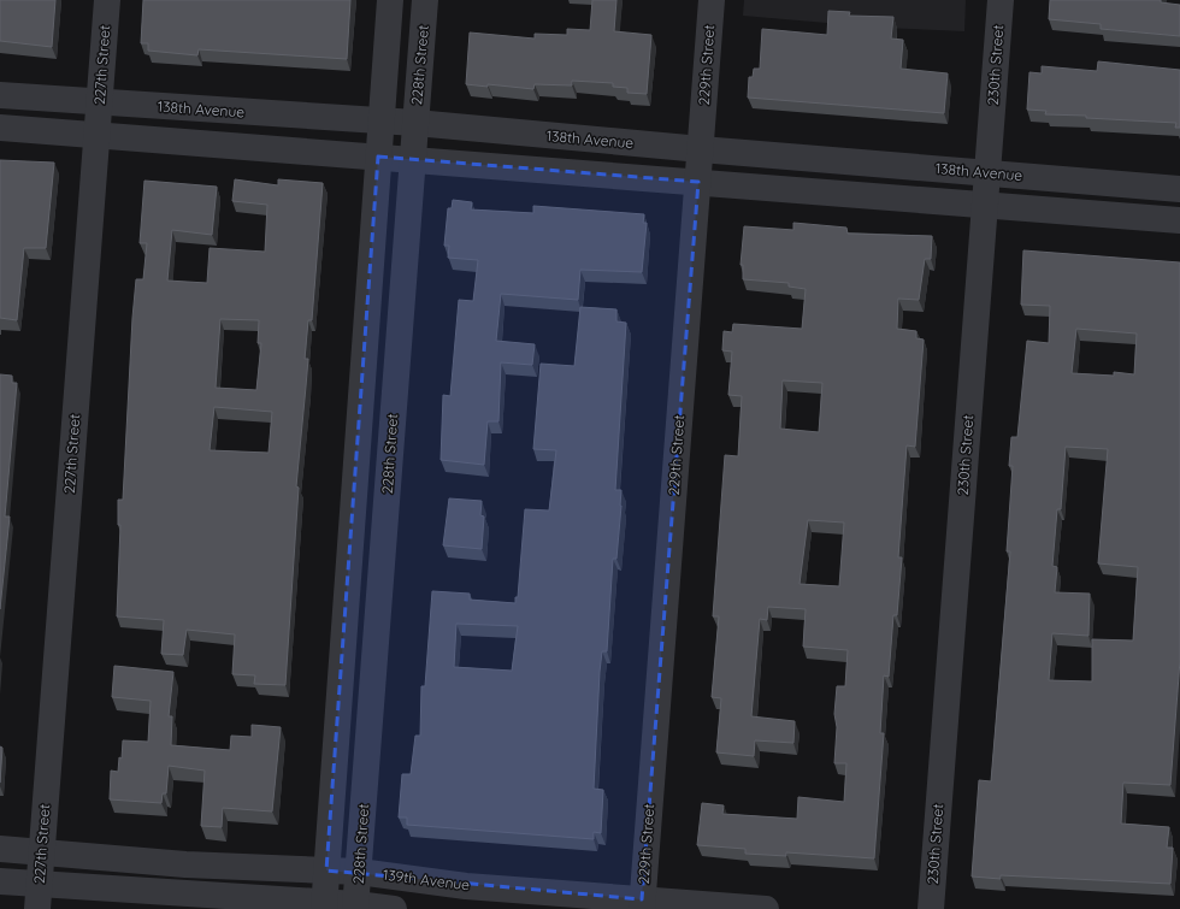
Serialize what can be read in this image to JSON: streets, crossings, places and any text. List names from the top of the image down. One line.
{"streets":{"street":["227th Street","228th Street","229th Street","230th Street","138th Avenue","139th Avenue"]},"crossings":[["227th Street","138th Avenue"],["227th Street","139th Avenue"],["228th Street","138th Avenue"],["228th Street","139th Avenue"],["229th Street","138th Avenue"],["229th Street","139th Avenue"],["230th Street","138th Avenue"]]}
